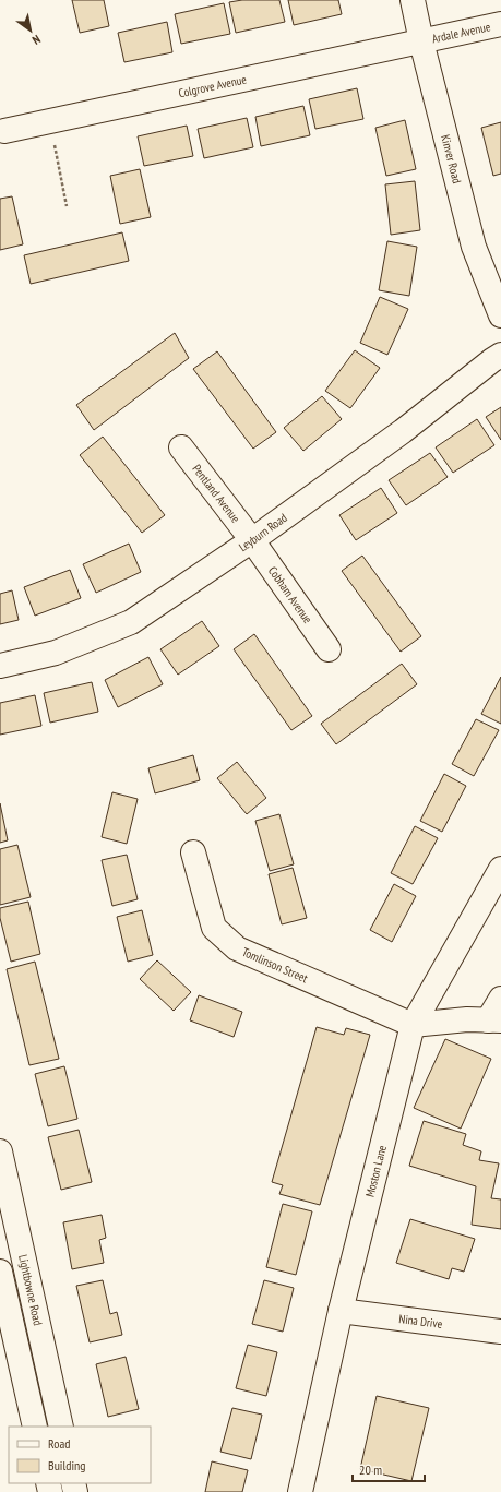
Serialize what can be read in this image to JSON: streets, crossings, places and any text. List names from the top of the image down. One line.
{"streets":{"street":["Ardale Avenue","Colgrove Avenue","Kinver Road","Pentland Avenue","Leyburn Road","Cobham Avenue","Tomlinson Street","Moston Lane","Lightbowne Road","Nina Drive"]},"crossings":[["Ardale Avenue","Colgrove Avenue"],["Ardale Avenue","Kinver Road"],["Colgrove Avenue","Kinver Road"],["Pentland Avenue","Leyburn Road"],["Pentland Avenue","Cobham Avenue"],["Leyburn Road","Cobham Avenue"],["Tomlinson Street","Moston Lane"],["Moston Lane","Nina Drive"]],"legend":["Road","Building"],"scale_bar":"20 m","north":"bottom right"}
